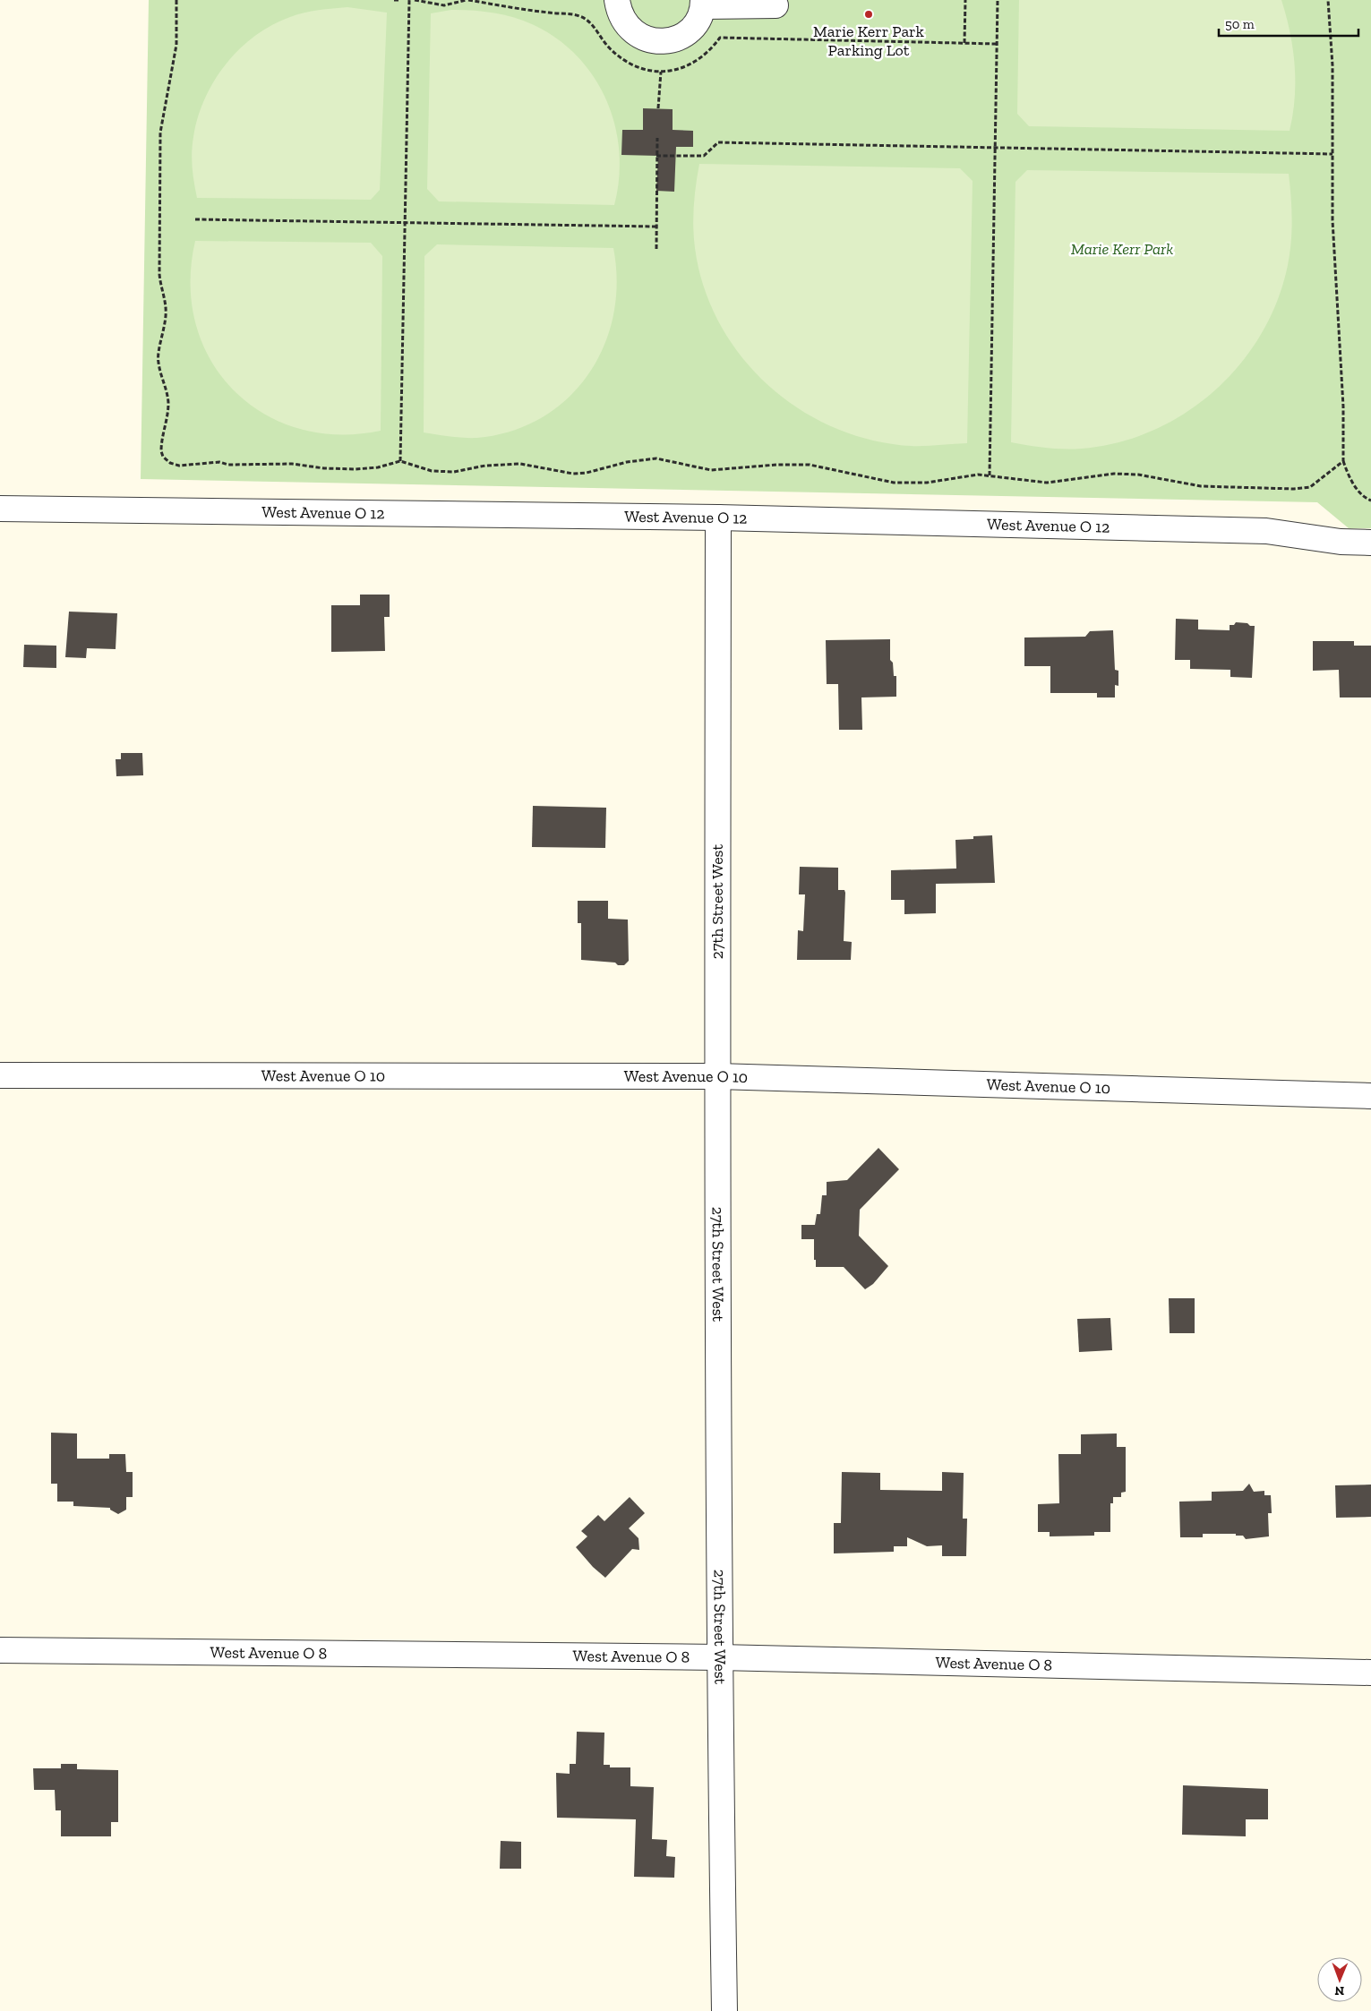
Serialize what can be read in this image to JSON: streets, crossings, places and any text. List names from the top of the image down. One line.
{"streets":{"street":["West Avenue O 12","27th Street West","West Avenue O 10","West Avenue O 8"]},"crossings":[["West Avenue O 12","27th Street West"],["27th Street West","West Avenue O 10"],["27th Street West","West Avenue O 8"]],"parks":["Marie Kerr Park"],"places":["Marie Kerr Park Parking Lot"],"scale_bar":"50 m","north":"bottom"}
